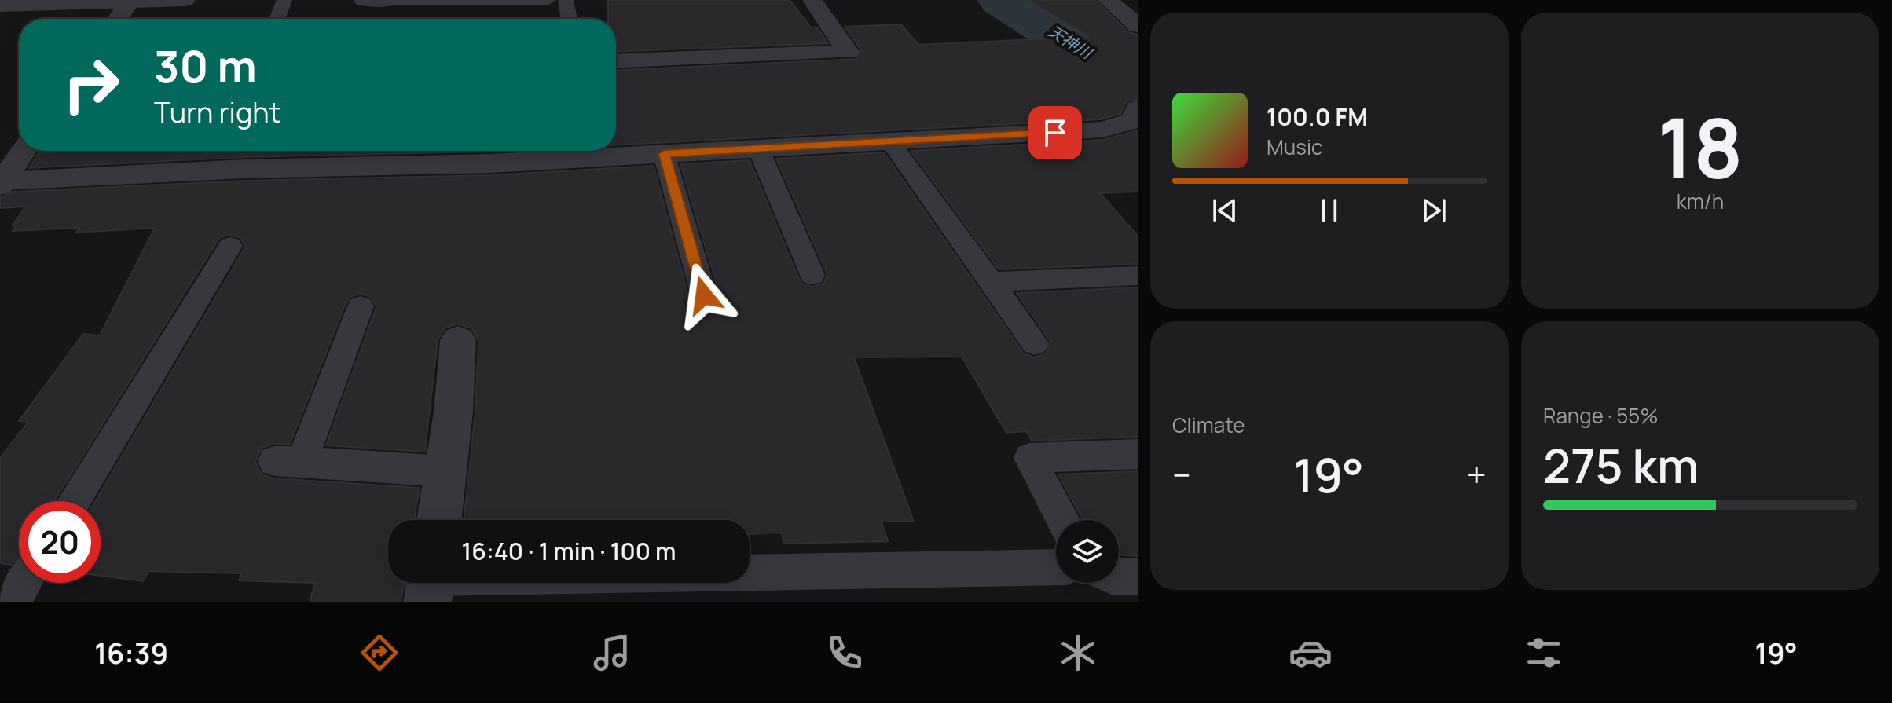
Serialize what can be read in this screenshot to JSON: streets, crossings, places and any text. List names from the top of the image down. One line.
{"water":["天神川"],"page":{"tile":[["18","km/h"],"Climate",["Range · 55%","275 km"]],"turn":["30 m","Turn right"],"song":["100.0 FM","Music"],"heat":["−","19°","+"],"limit":"20","trip":"16:40 · 1 min · 100 m","tabs":["16:39","19°"]}}
